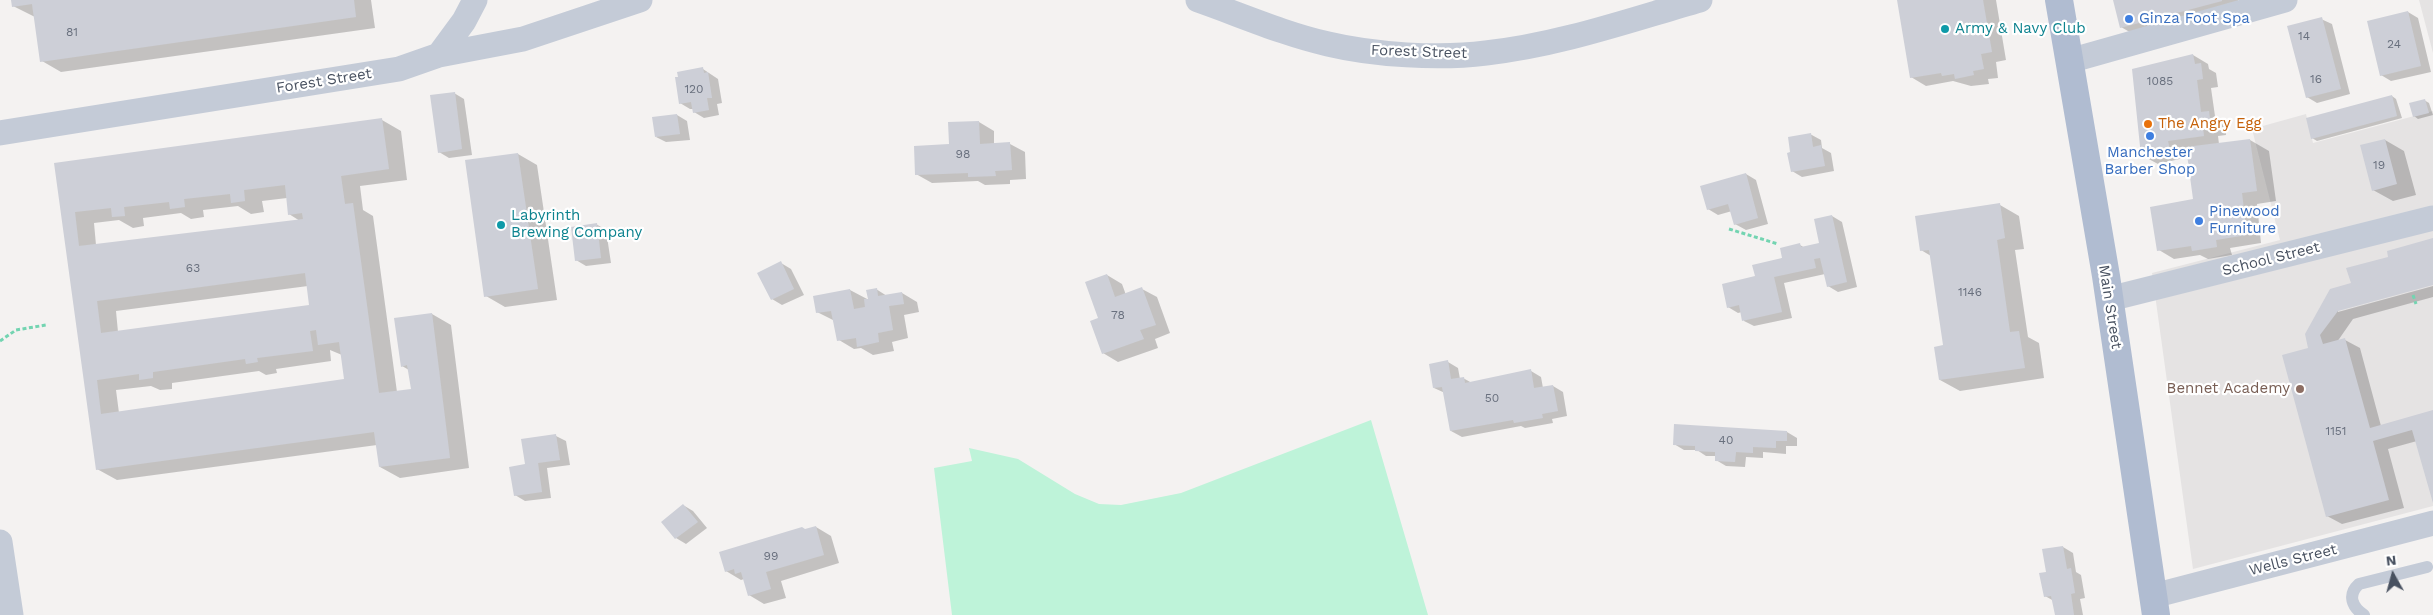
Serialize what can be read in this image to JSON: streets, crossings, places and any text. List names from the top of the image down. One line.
{"streets":{"main road":["Main Street"],"street":["Forest Street","School Street","Wells Street"]},"crossings":[["School Street","Main Street"],["Main Street","Wells Street"]],"places":["Ginza Foot Spa","Army & Navy Club","The Angry Egg","Manchester Barber Shop","Pinewood Furniture","Labyrinth Brewing Company","Bennet Academy"],"house_numbers":["81","14","24","16","1085","120","98","19","63","1146","78","50","1151","40","99"],"north":"top"}
